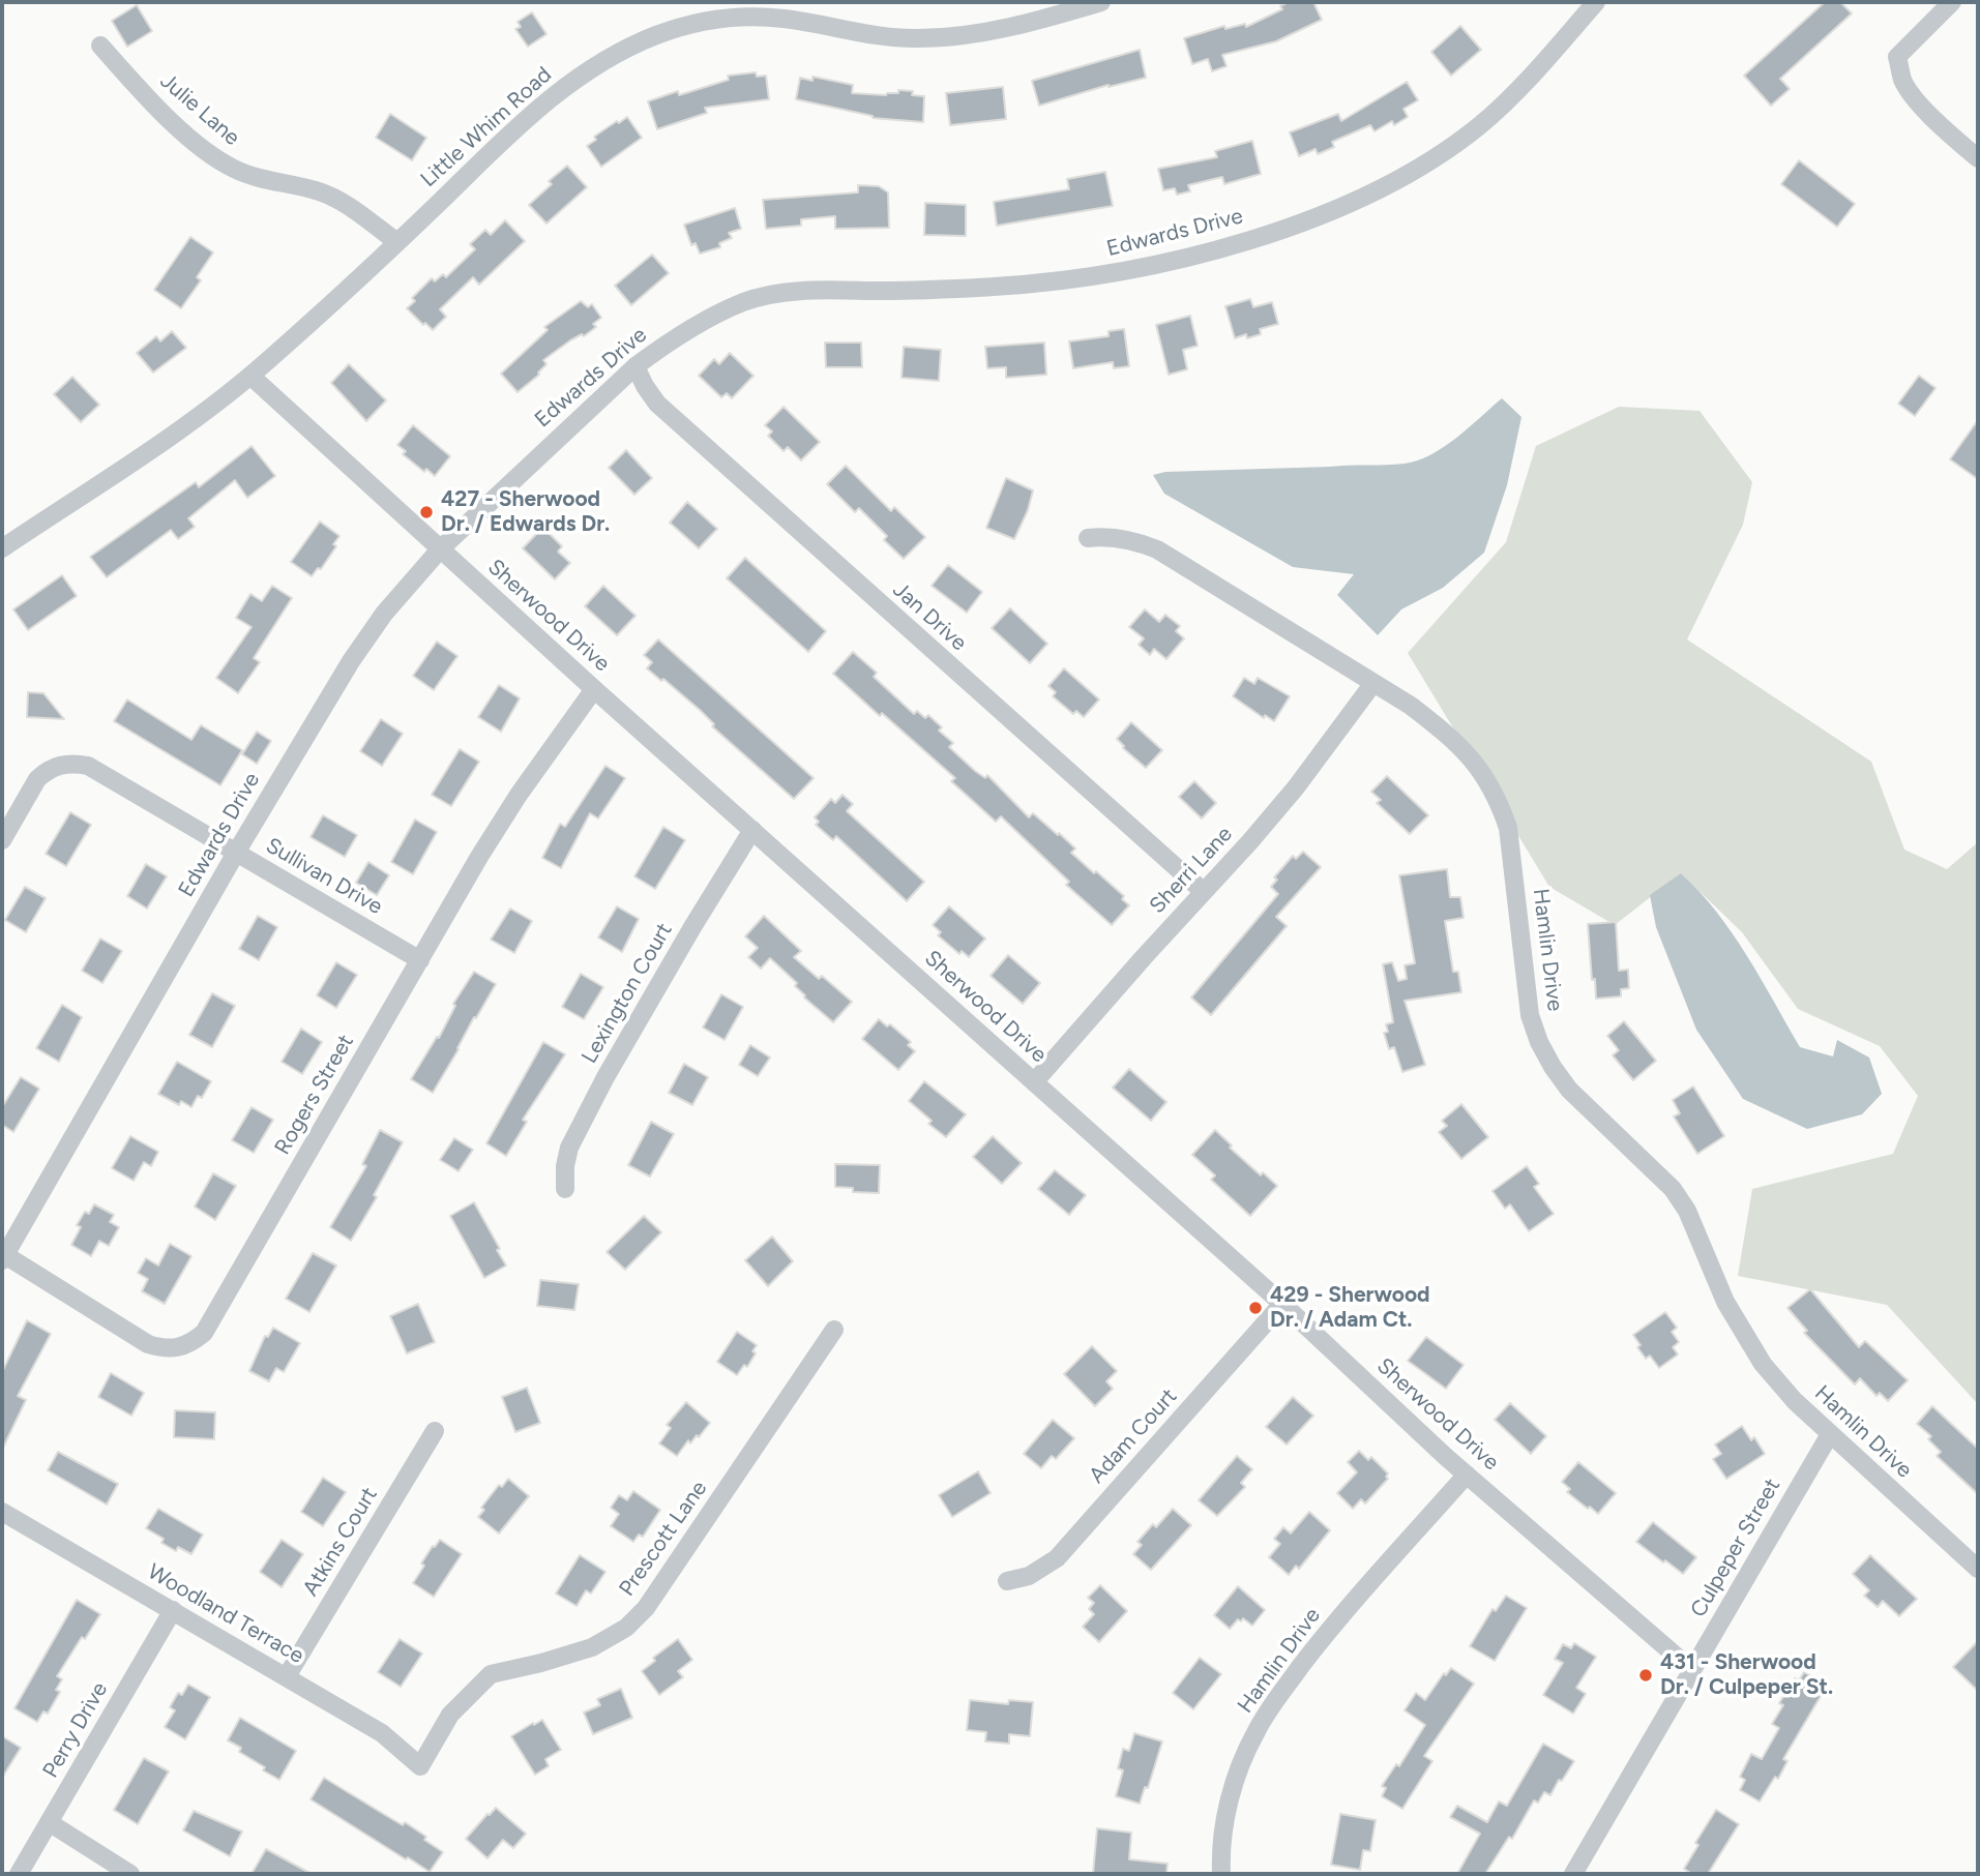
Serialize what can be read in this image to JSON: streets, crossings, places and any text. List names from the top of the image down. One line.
{"streets":{"street":["Julie Lane","Little Whim Road","Edwards Drive","Sherwood Drive","Jan Drive","Sherri Lane","Sullivan Drive","Hamlin Drive","Lexington Court","Rogers Street","Adam Court","Prescott Lane","Atkins Court","Culpeper Street","Woodland Terrace","Perry Drive"]},"crossings":[["Julie Lane","Little Whim Road"],["Little Whim Road","Sherwood Drive"],["Edwards Drive","Sherwood Drive"],["Edwards Drive","Jan Drive"],["Edwards Drive","Sullivan Drive"],["Edwards Drive","Rogers Street"],["Sherwood Drive","Sherri Lane"],["Sherwood Drive","Hamlin Drive"],["Sherwood Drive","Lexington Court"],["Sherwood Drive","Rogers Street"],["Sherwood Drive","Adam Court"],["Sherwood Drive","Culpeper Street"],["Jan Drive","Sherri Lane"],["Sherri Lane","Hamlin Drive"],["Sullivan Drive","Rogers Street"],["Hamlin Drive","Culpeper Street"],["Prescott Lane","Woodland Terrace"],["Atkins Court","Woodland Terrace"],["Woodland Terrace","Perry Drive"]],"places":["427 - Sherwood Dr. / Edwards Dr.","429 - Sherwood Dr. / Adam Ct.","431 - Sherwood Dr. / Culpeper St."]}
